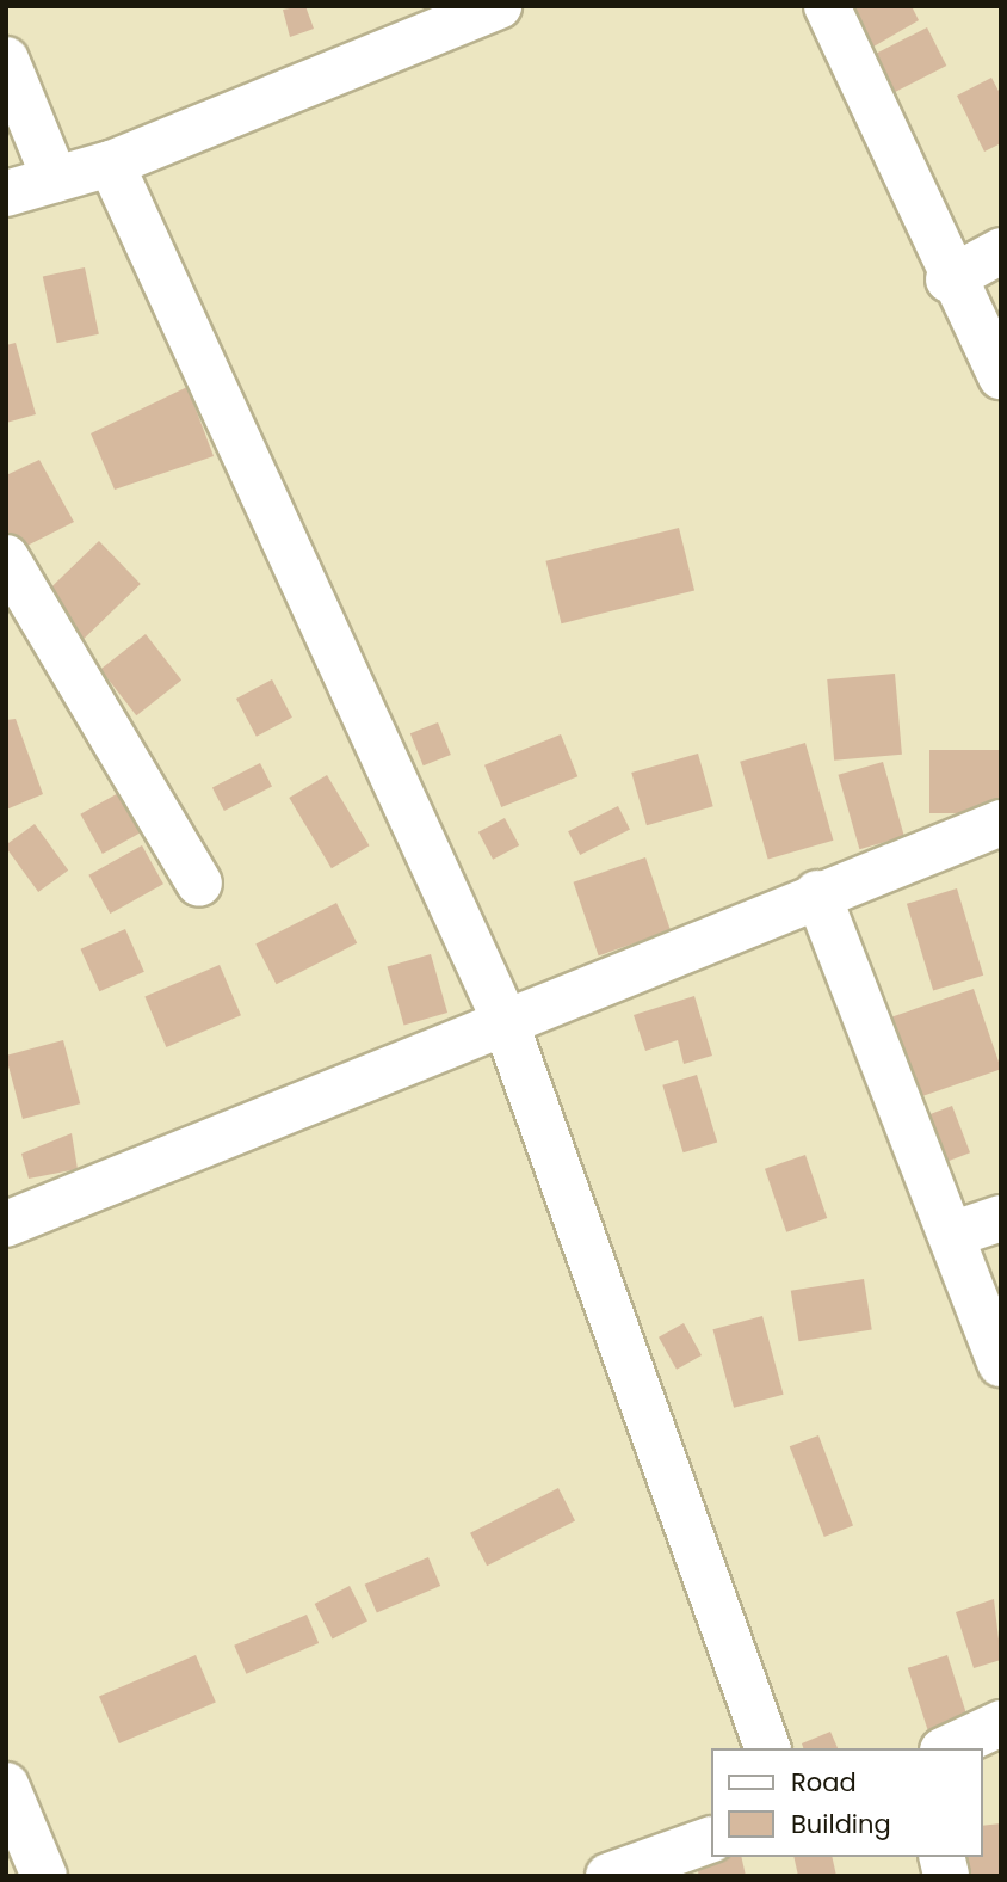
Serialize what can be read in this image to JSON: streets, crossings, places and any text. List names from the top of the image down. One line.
{"legend":["Road","Building"]}
